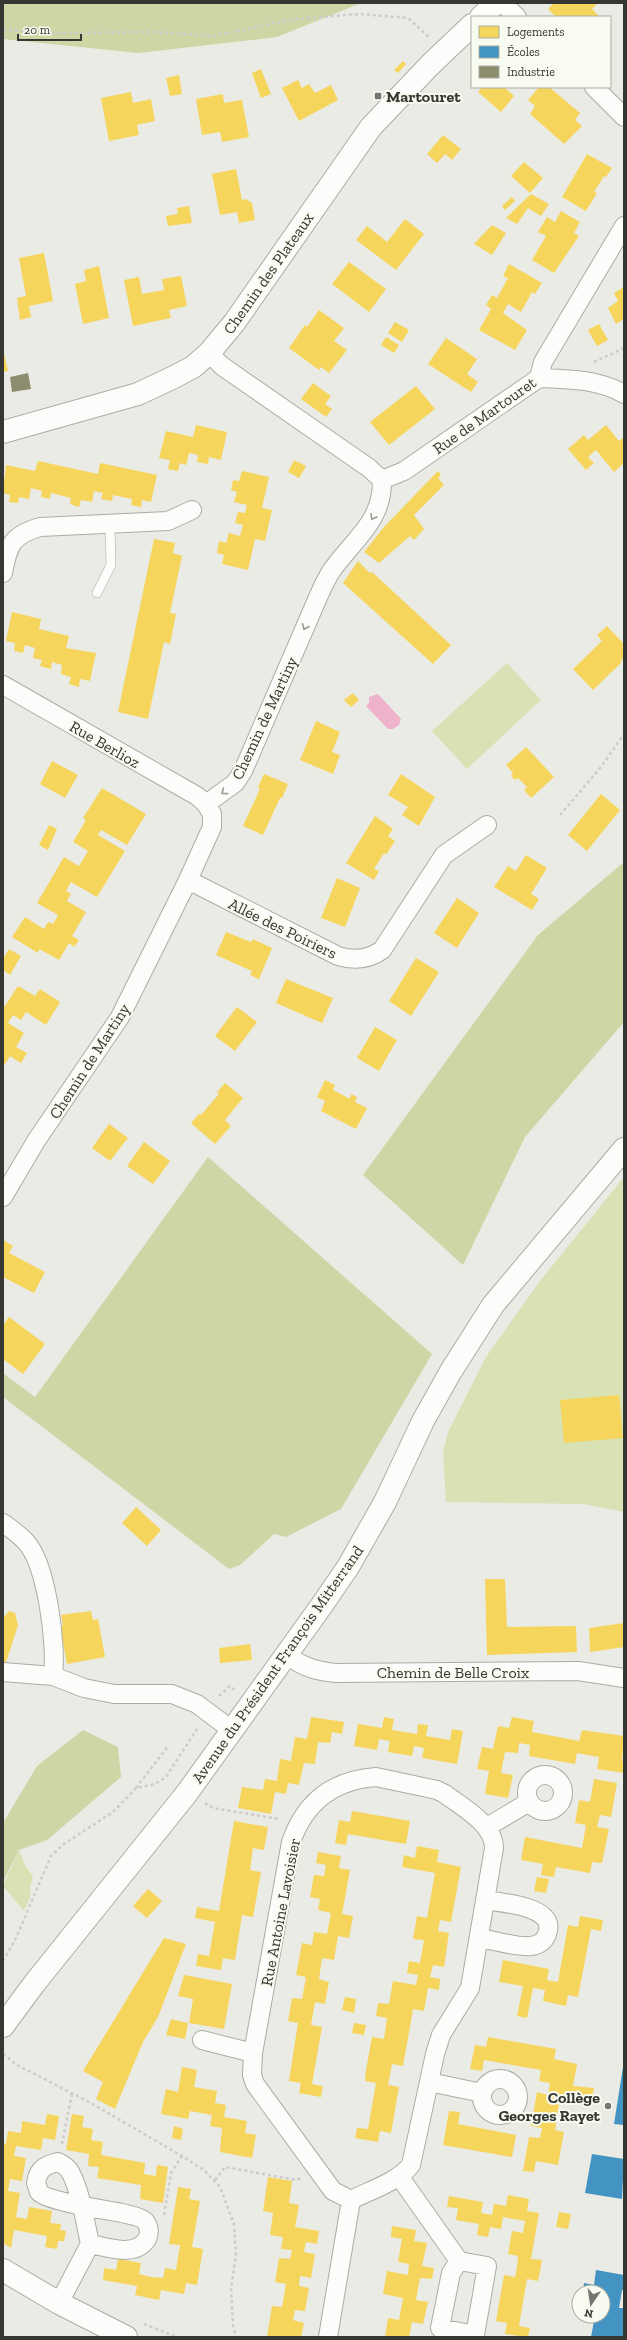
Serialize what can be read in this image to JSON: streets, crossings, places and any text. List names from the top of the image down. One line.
{"streets":{"street":["Chemin des Plateaux","Rue de Martouret","Chemin de Martiny","Rue Berlioz","Allée des Poiriers","Avenue du Président François Mitterrand","Chemin de Belle Croix","Rue Antoine Lavoisier"]},"crossings":[["Rue de Martouret","Chemin de Martiny"],["Chemin de Martiny","Rue Berlioz"],["Chemin de Martiny","Allée des Poiriers"],["Avenue du Président François Mitterrand","Chemin de Belle Croix"]],"one_way":["Chemin de Martiny"],"places":{"transit":["Martouret"],"other":["Collège Georges Rayet"]},"legend":["Logements","Écoles","Industrie"],"scale_bar":"20 m","north":"bottom"}
